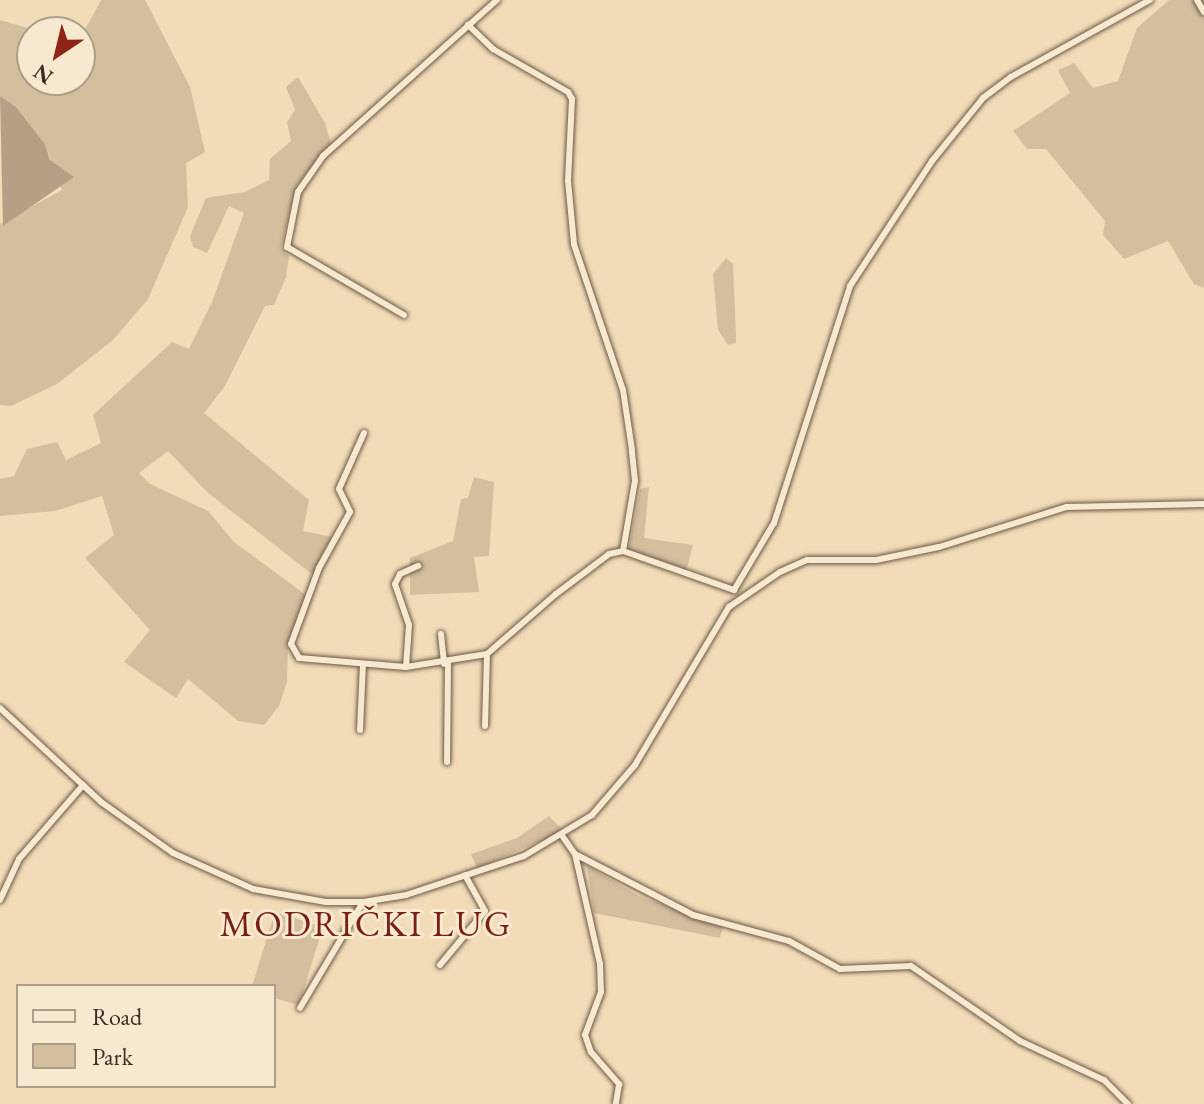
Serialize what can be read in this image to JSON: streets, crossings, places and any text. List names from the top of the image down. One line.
{"districts":["MODRIČKI LUG"],"legend":["Road","Park"],"north":"bottom left"}
